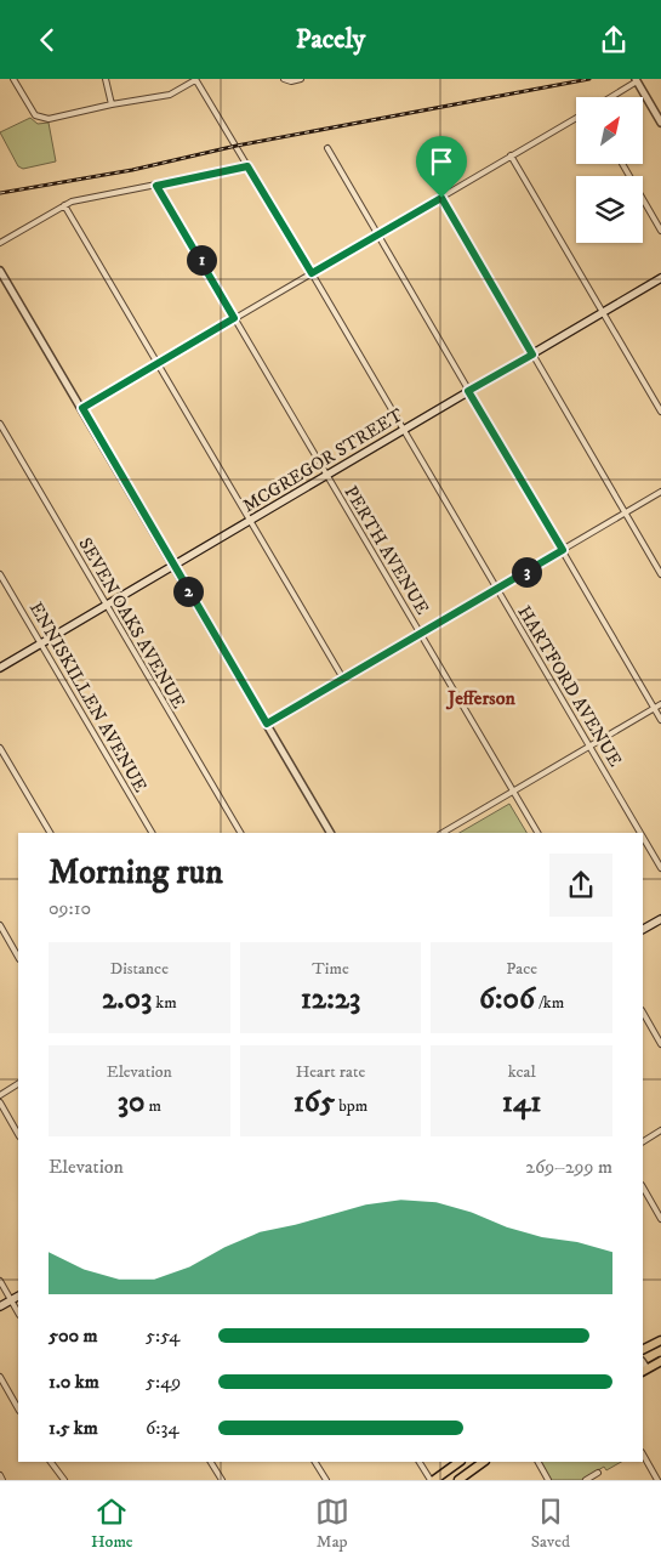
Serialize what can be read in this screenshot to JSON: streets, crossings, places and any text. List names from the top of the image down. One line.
{"streets":{"main road":["MCGREGOR STREET"],"street":["PERTH AVENUE","SEVEN OAKS AVENUE","HARTFORD AVENUE","ENNISKILLEN AVENUE"]},"crossings":[["MCGREGOR STREET","PERTH AVENUE"],["MCGREGOR STREET","SEVEN OAKS AVENUE"],["MCGREGOR STREET","HARTFORD AVENUE"],["MCGREGOR STREET","ENNISKILLEN AVENUE"]],"districts":["Jefferson"],"north":"top right","page":{"header":"Pacely","pins":["1","3","2"],"heading":["Morning run","09:10"],"stats":[["Distance","2.03 km"],["Time","12:23"],["Pace","6:06 /km"],["Elevation","30 m"],["Heart rate","165 bpm"],["kcal","141"]],"chart":["Elevation","269–299 m"],"list":[{"name":"500 m","note":"5:54"},{"name":"1.0 km","note":"5:49"},{"name":"1.5 km","note":"6:34"}],"tabs":["Home","Map","Saved"]}}
